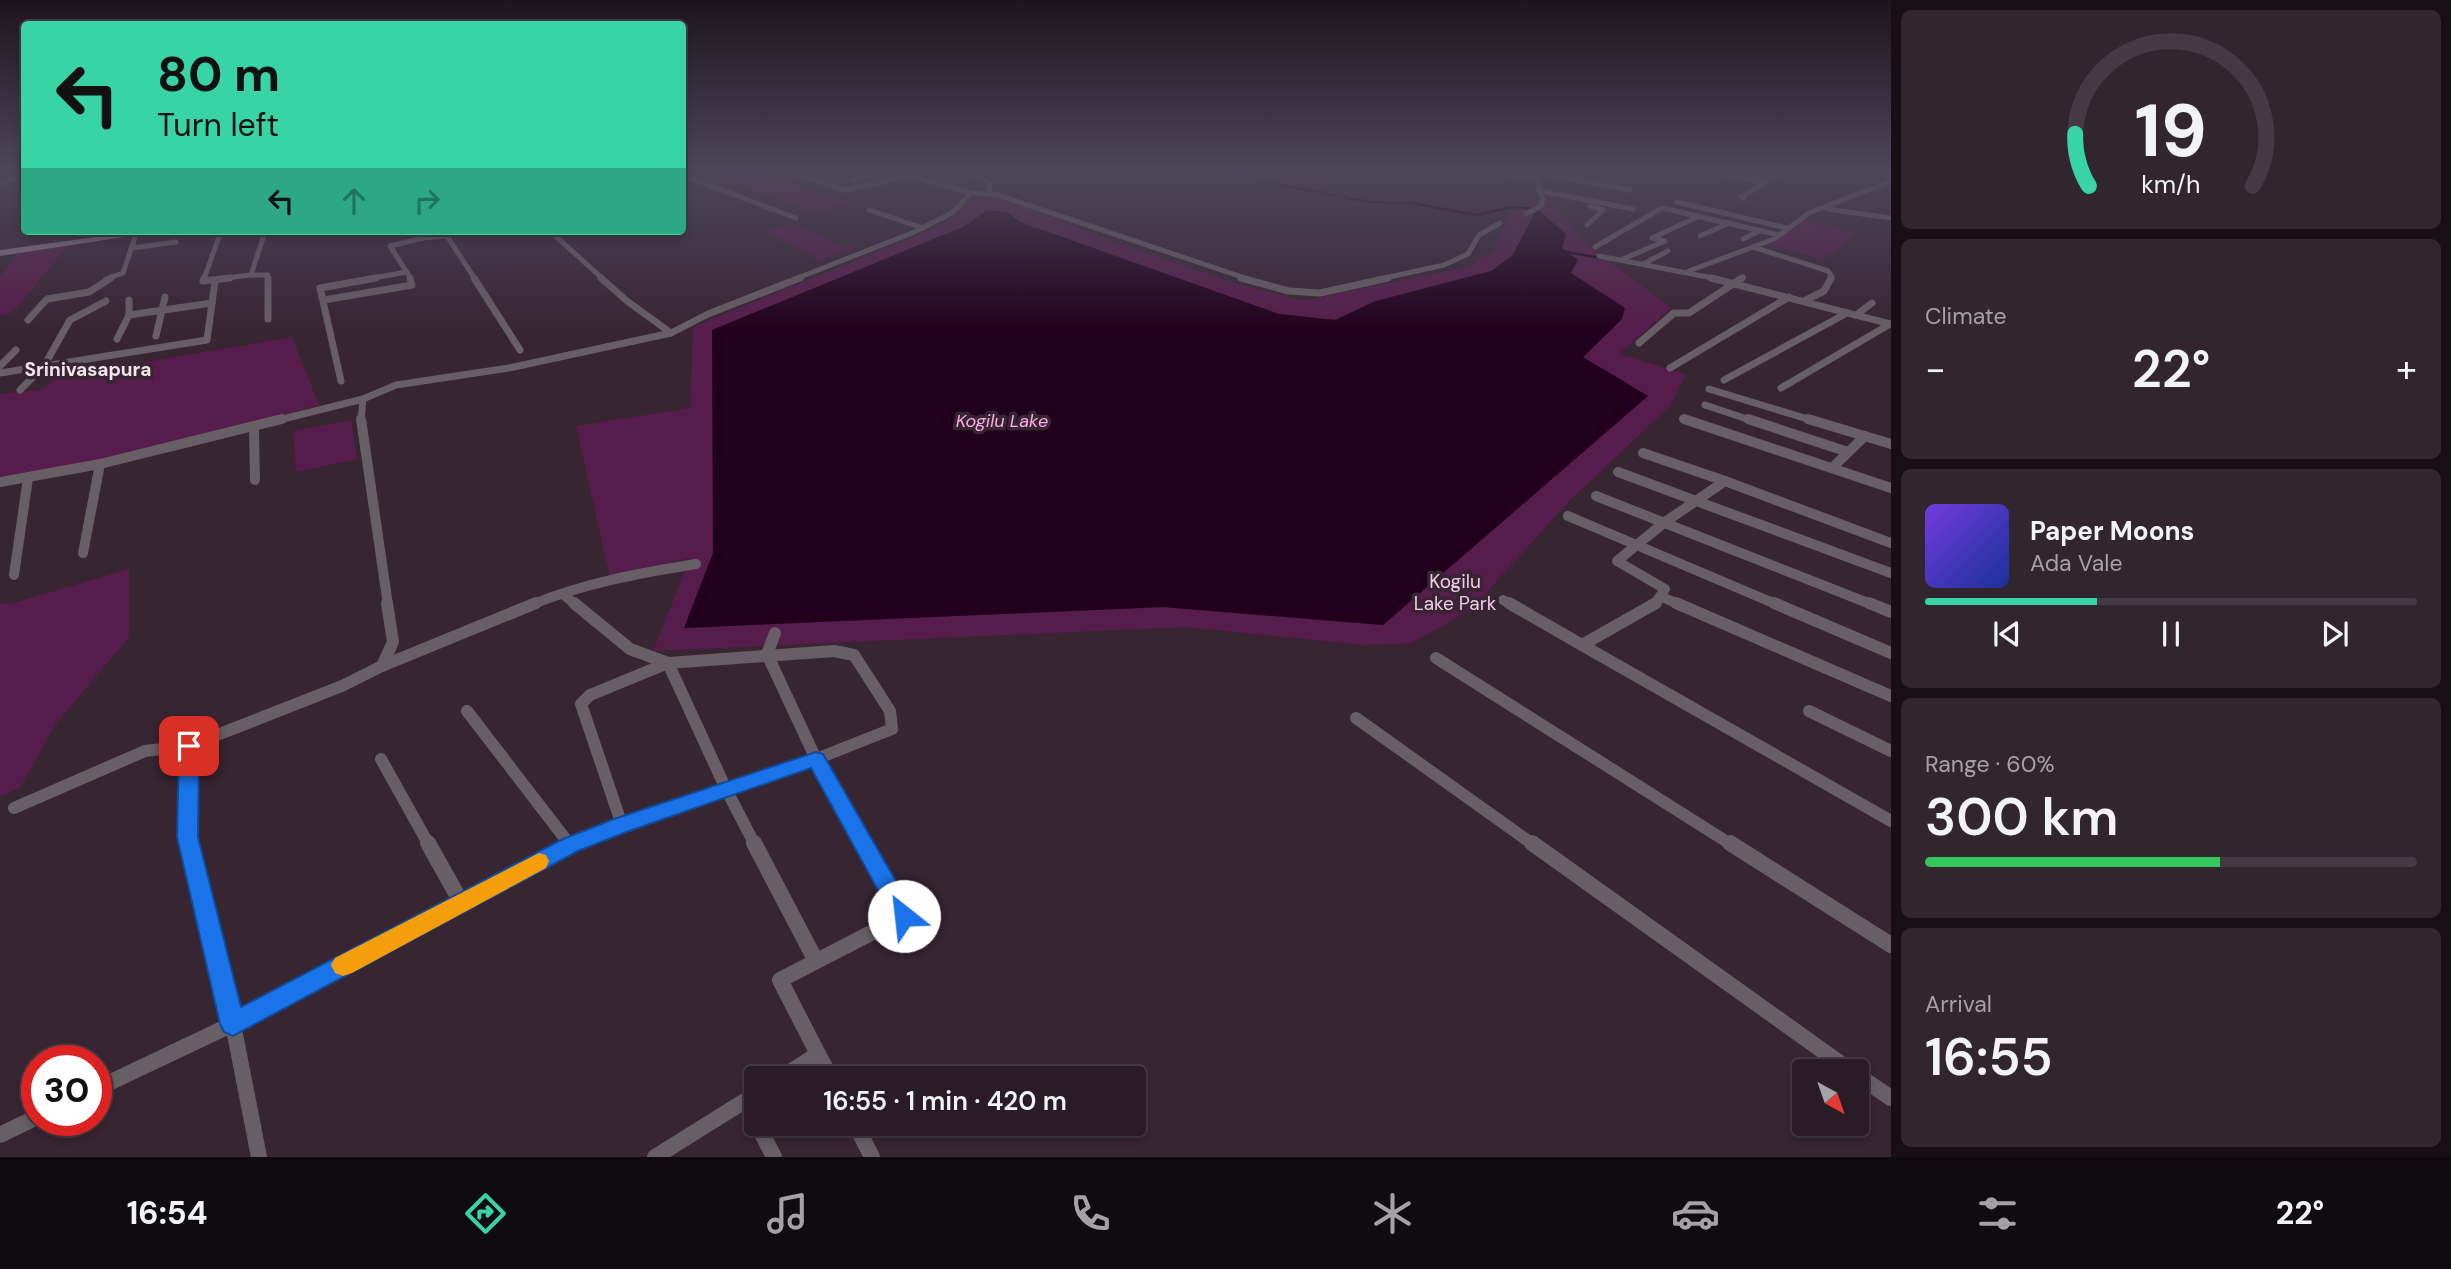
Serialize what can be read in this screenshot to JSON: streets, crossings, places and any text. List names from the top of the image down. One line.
{"districts":["Srinivasapura"],"water":["Kogilu Lake"],"parks":["Kogilu Lake Park"],"north":"bottom right","page":{"turn":["80 m","Turn left"],"tile":["Climate",["Range · 60%","300 km"],["Arrival","16:55"]],"heat":["−","22°","+"],"song":["Paper Moons","Ada Vale"],"limit":"30","trip":"16:55 · 1 min · 420 m","tabs":["16:54","22°"],"gauge":["19","km/h"]}}
